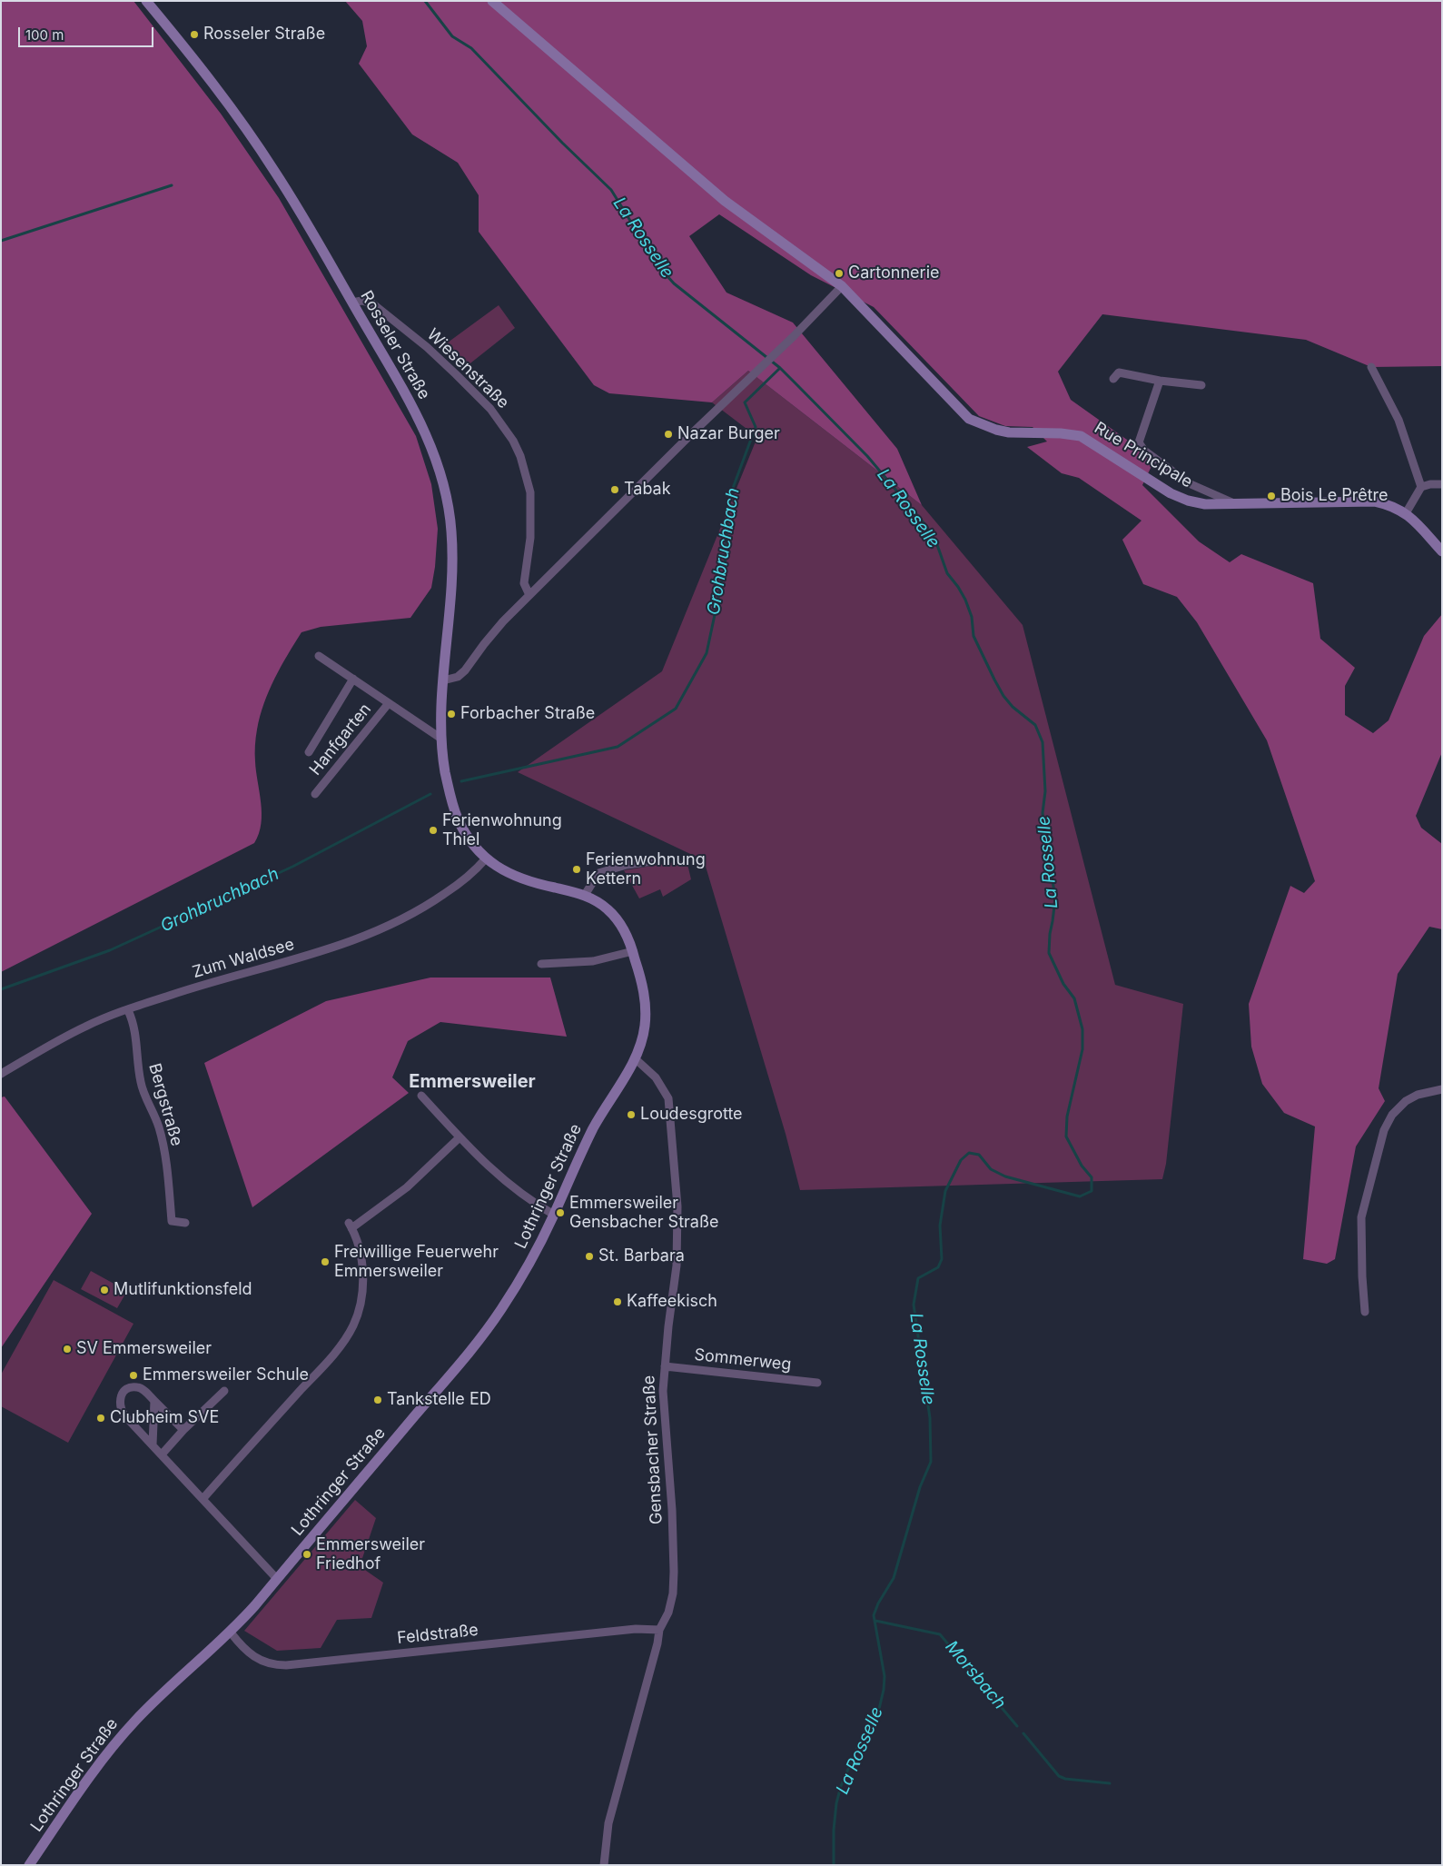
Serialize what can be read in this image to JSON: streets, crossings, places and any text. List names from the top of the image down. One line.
{"streets":{"main road":["Rosseler Straße","Rue Principale","Lothringer Straße"],"street":["Wiesenstraße","Hanfgarten","Zum Waldsee","Bergstraße","Sommerweg","Gensbacher Straße","Feldstraße"]},"crossings":[["Rosseler Straße","Wiesenstraße"],["Zum Waldsee","Bergstraße"],["Lothringer Straße","Gensbacher Straße"],["Lothringer Straße","Feldstraße"],["Sommerweg","Gensbacher Straße"],["Gensbacher Straße","Feldstraße"]],"districts":["Emmersweiler"],"water":["La Rosselle","Grohbruchbach","Morsbach"],"places":["Rosseler Straße","Cartonnerie","Nazar Burger","Tabak","Bois Le Prêtre","Forbacher Straße","Ferienwohnung Thiel","Ferienwohnung Kettern","Loudesgrotte","Emmersweiler Gensbacher Straße","St. Barbara","Freiwillige Feuerwehr Emmersweiler","Mutlifunktionsfeld","Kaffeekisch","SV Emmersweiler","Emmersweiler Schule","Tankstelle ED","Clubheim SVE","Emmersweiler Friedhof"],"scale_bar":"100 m"}
